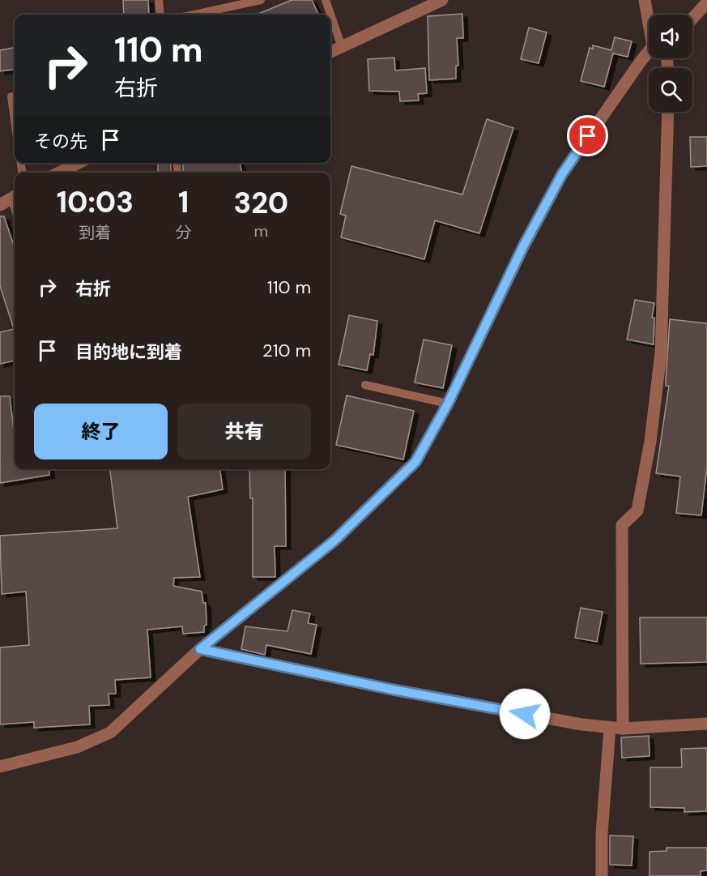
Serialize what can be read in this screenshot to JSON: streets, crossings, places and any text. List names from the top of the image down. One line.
{"page":{"turn":["110 m","右折"],"then":"その先","eta":["10:03","到着","1","分","320","m"],"list":[{"name":"右折","value":"110 m"},{"name":"目的地に到着","value":"210 m"}],"buttons":["終了","共有"]}}
